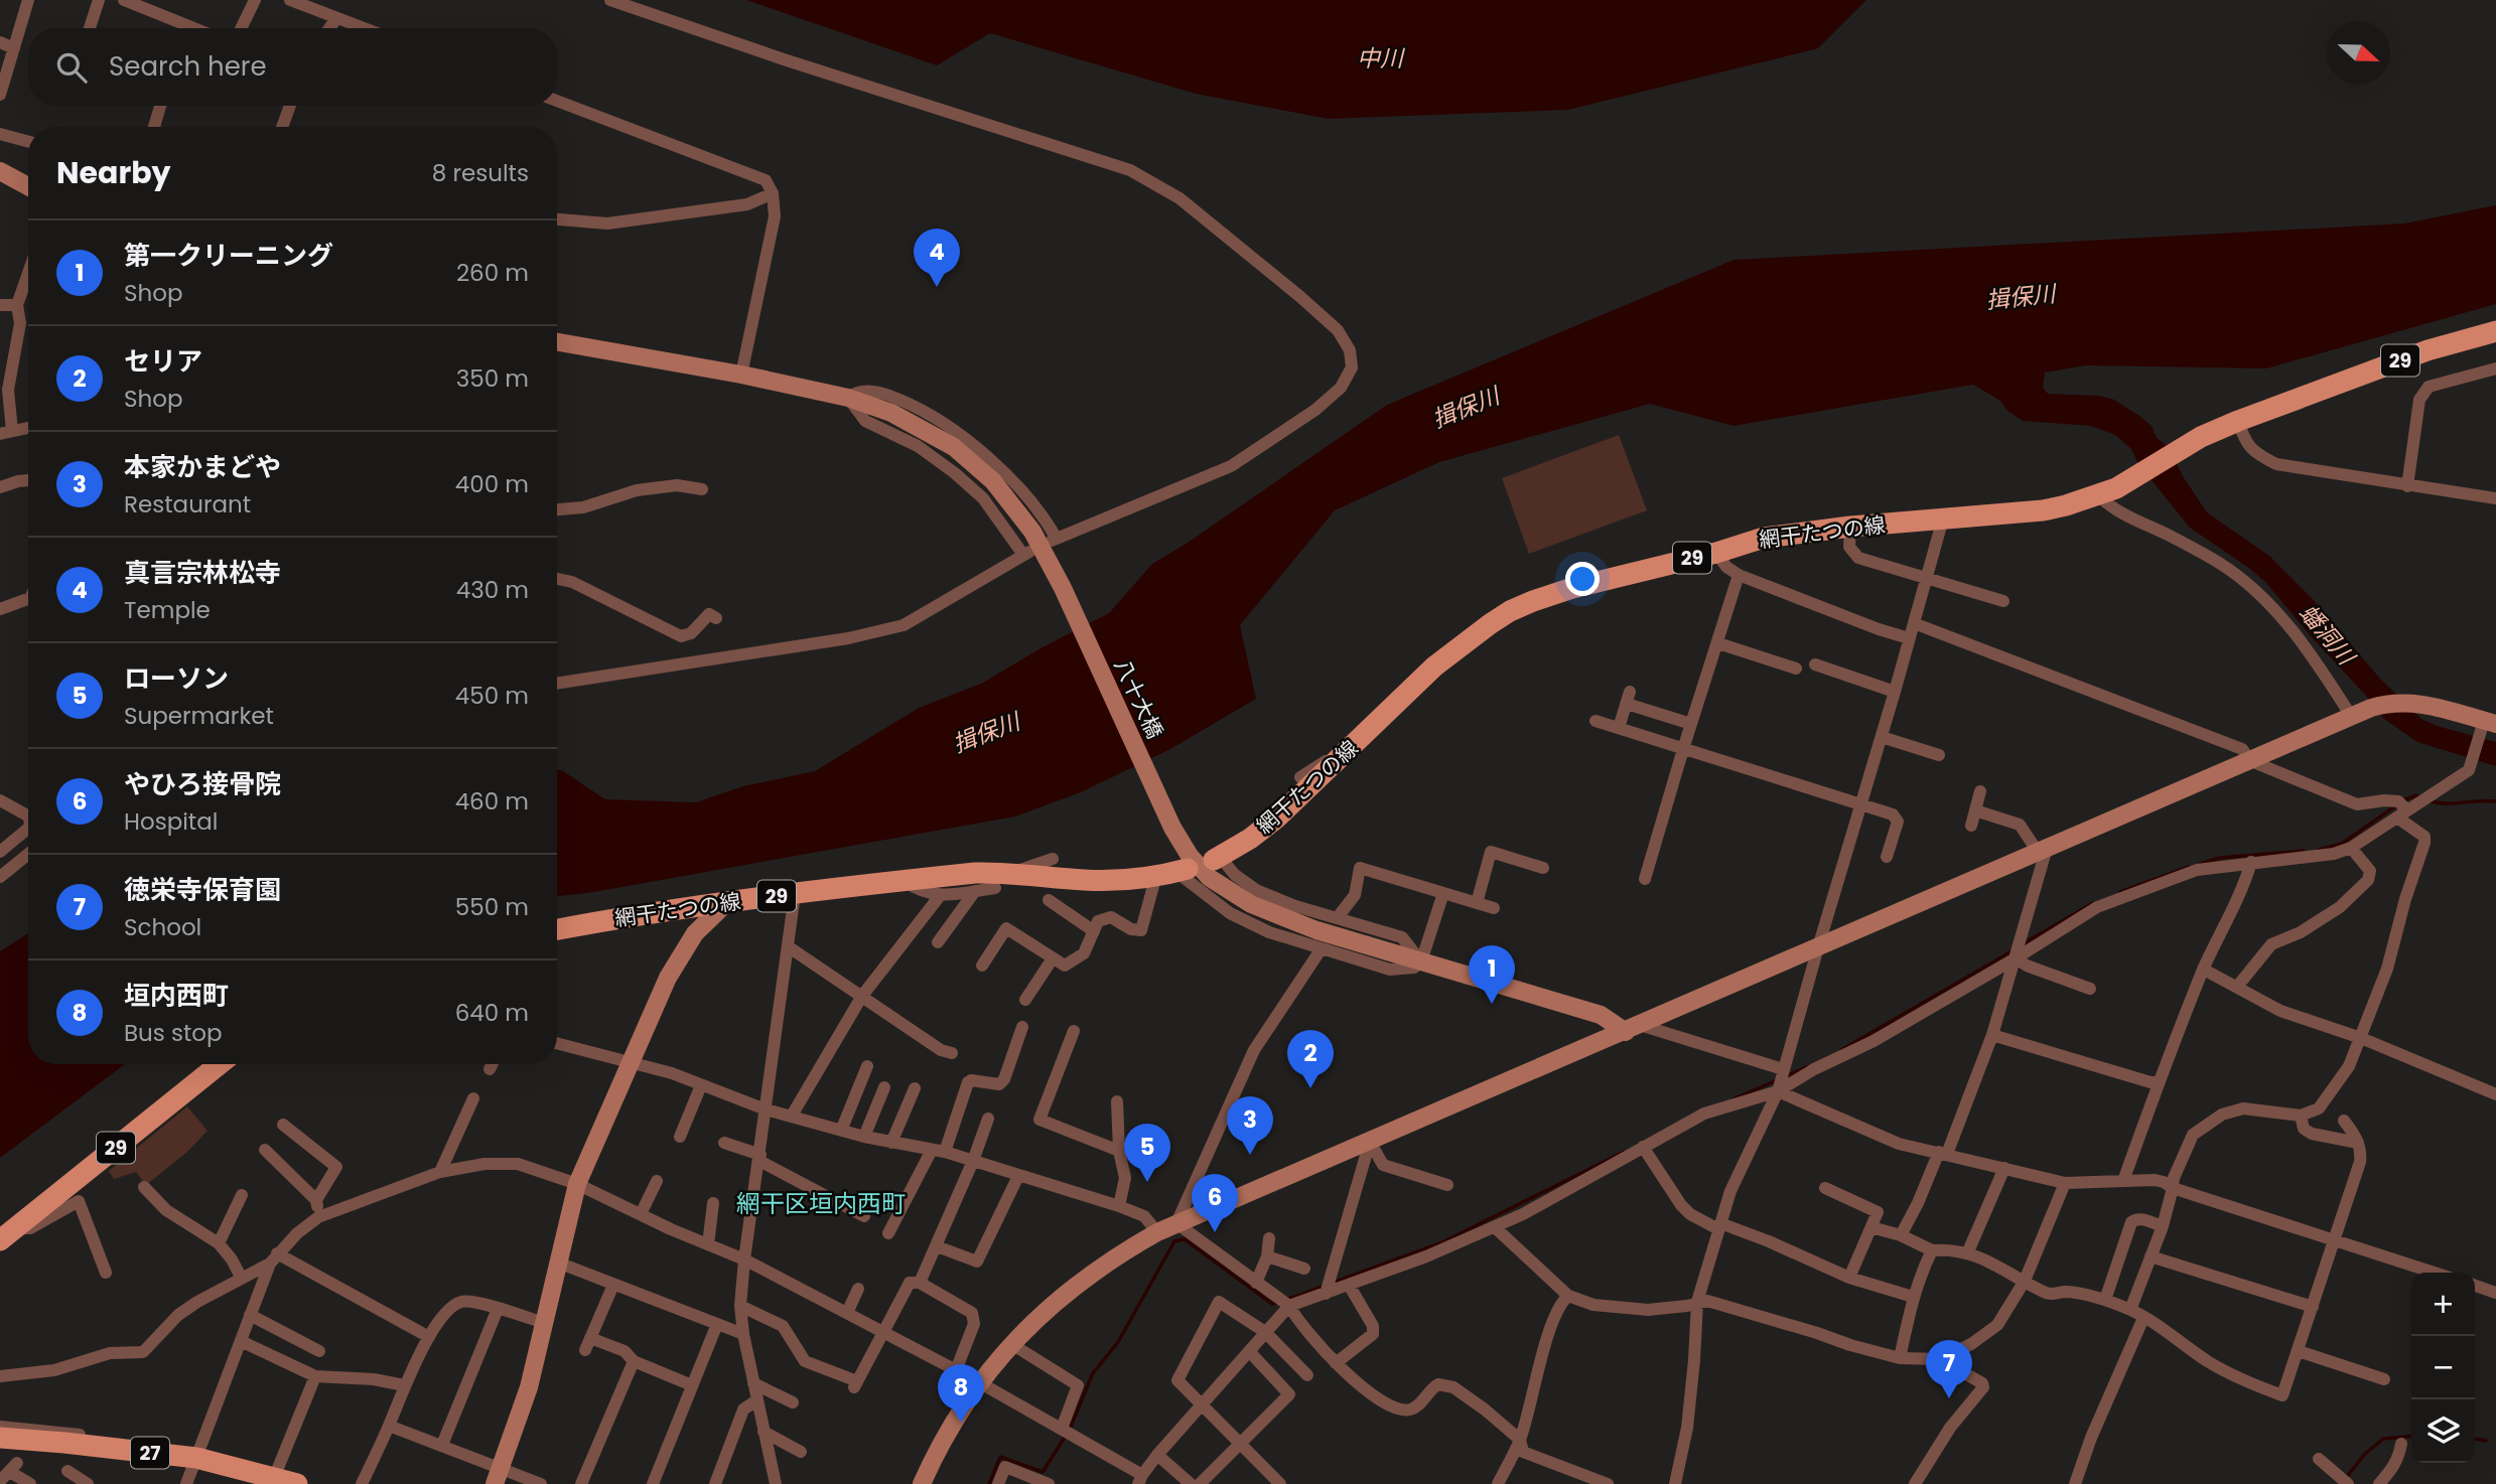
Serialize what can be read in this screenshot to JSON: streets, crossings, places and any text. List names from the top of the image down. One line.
{"streets":{"main road":["29","網干たつの線","27"],"street":["八十大橋"]},"districts":["網干区垣内西町"],"water":["中川","揖保川","蟠洞川"],"north":"right","page":{"search":"Search here","heading":["Nearby","8 results"],"list":[{"mark":"1","name":"第一クリーニング","note":"Shop","value":"260 m"},{"mark":"2","name":"セリア","note":"Shop","value":"350 m"},{"mark":"3","name":"本家かまどや","note":"Restaurant","value":"400 m"},{"mark":"4","name":"真言宗林松寺","note":"Temple","value":"430 m"},{"mark":"5","name":"ローソン","note":"Supermarket","value":"450 m"},{"mark":"6","name":"やひろ接骨院","note":"Hospital","value":"460 m"},{"mark":"7","name":"徳栄寺保育園","note":"School","value":"550 m"},{"mark":"8","name":"垣内西町","note":"Bus stop","value":"640 m"}],"pins":["4","1","2","3","5","6","7","8"],"map_buttons":["+","−"]}}
